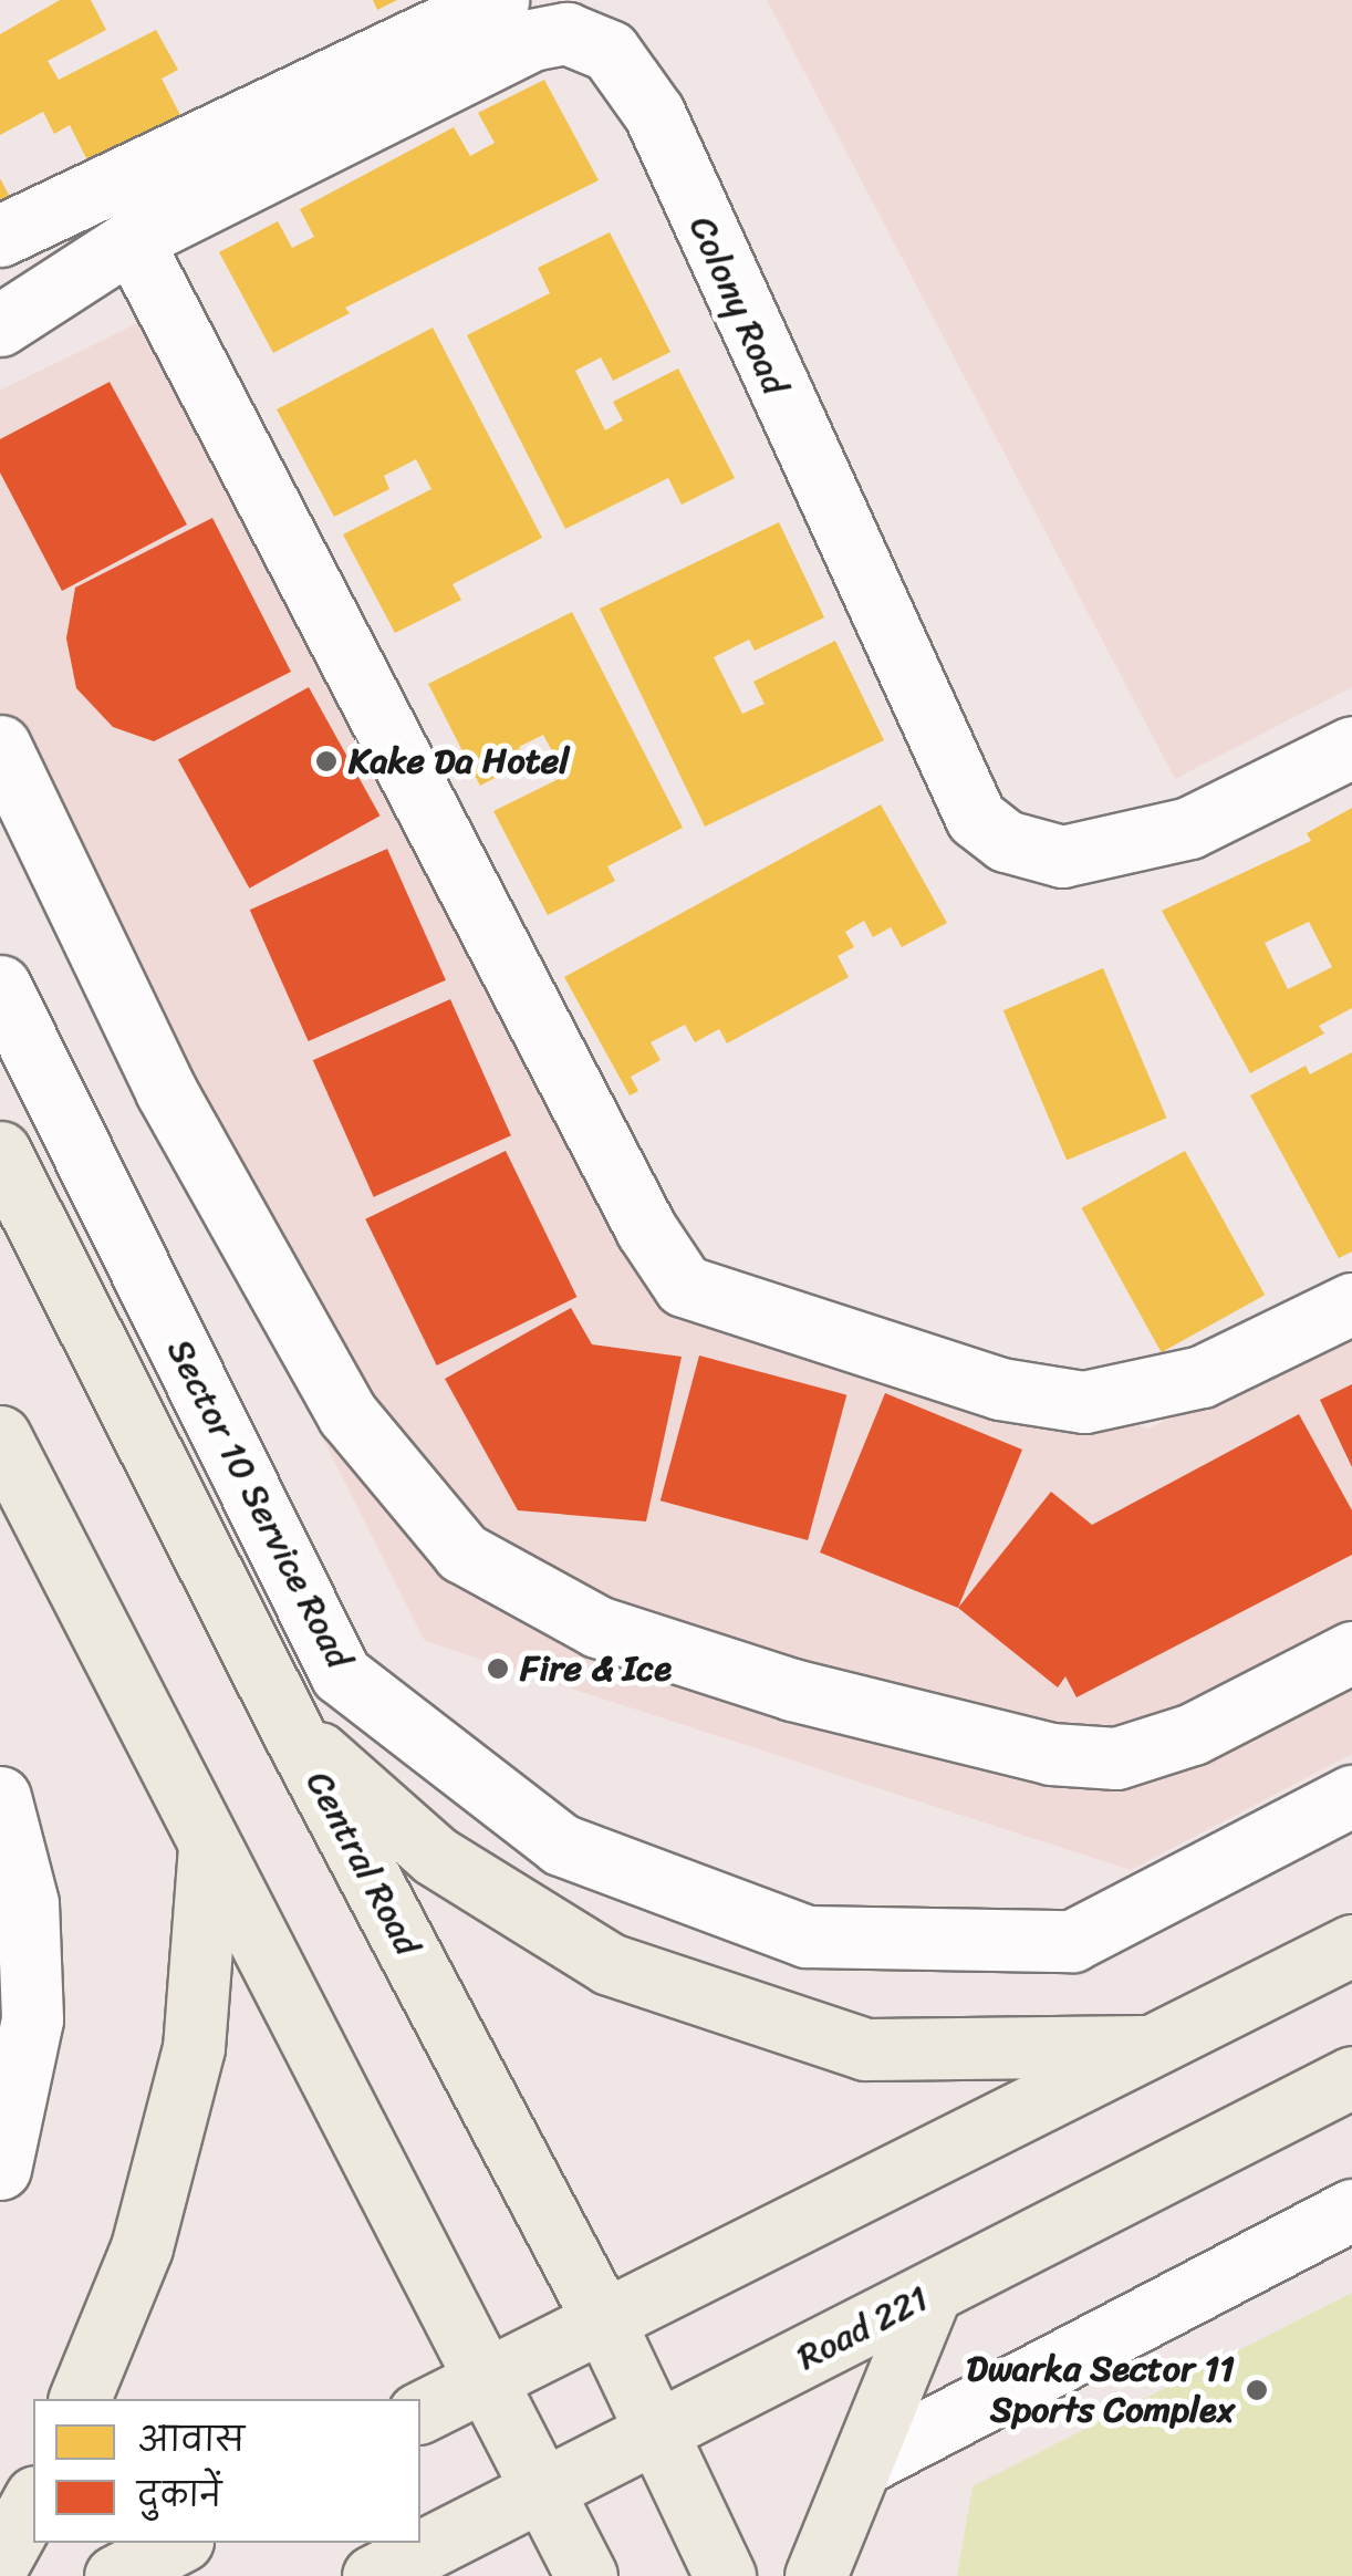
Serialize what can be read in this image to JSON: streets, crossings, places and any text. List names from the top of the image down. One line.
{"streets":{"main road":["Central Road","Road 221"],"street":["Colony Road","Sector 10 Service Road"]},"crossings":[["Central Road","Road 221"]],"places":["Kake Da Hotel","Fire & Ice","Dwarka Sector 11 Sports Complex"],"legend":["आवास","दुकानें"]}
